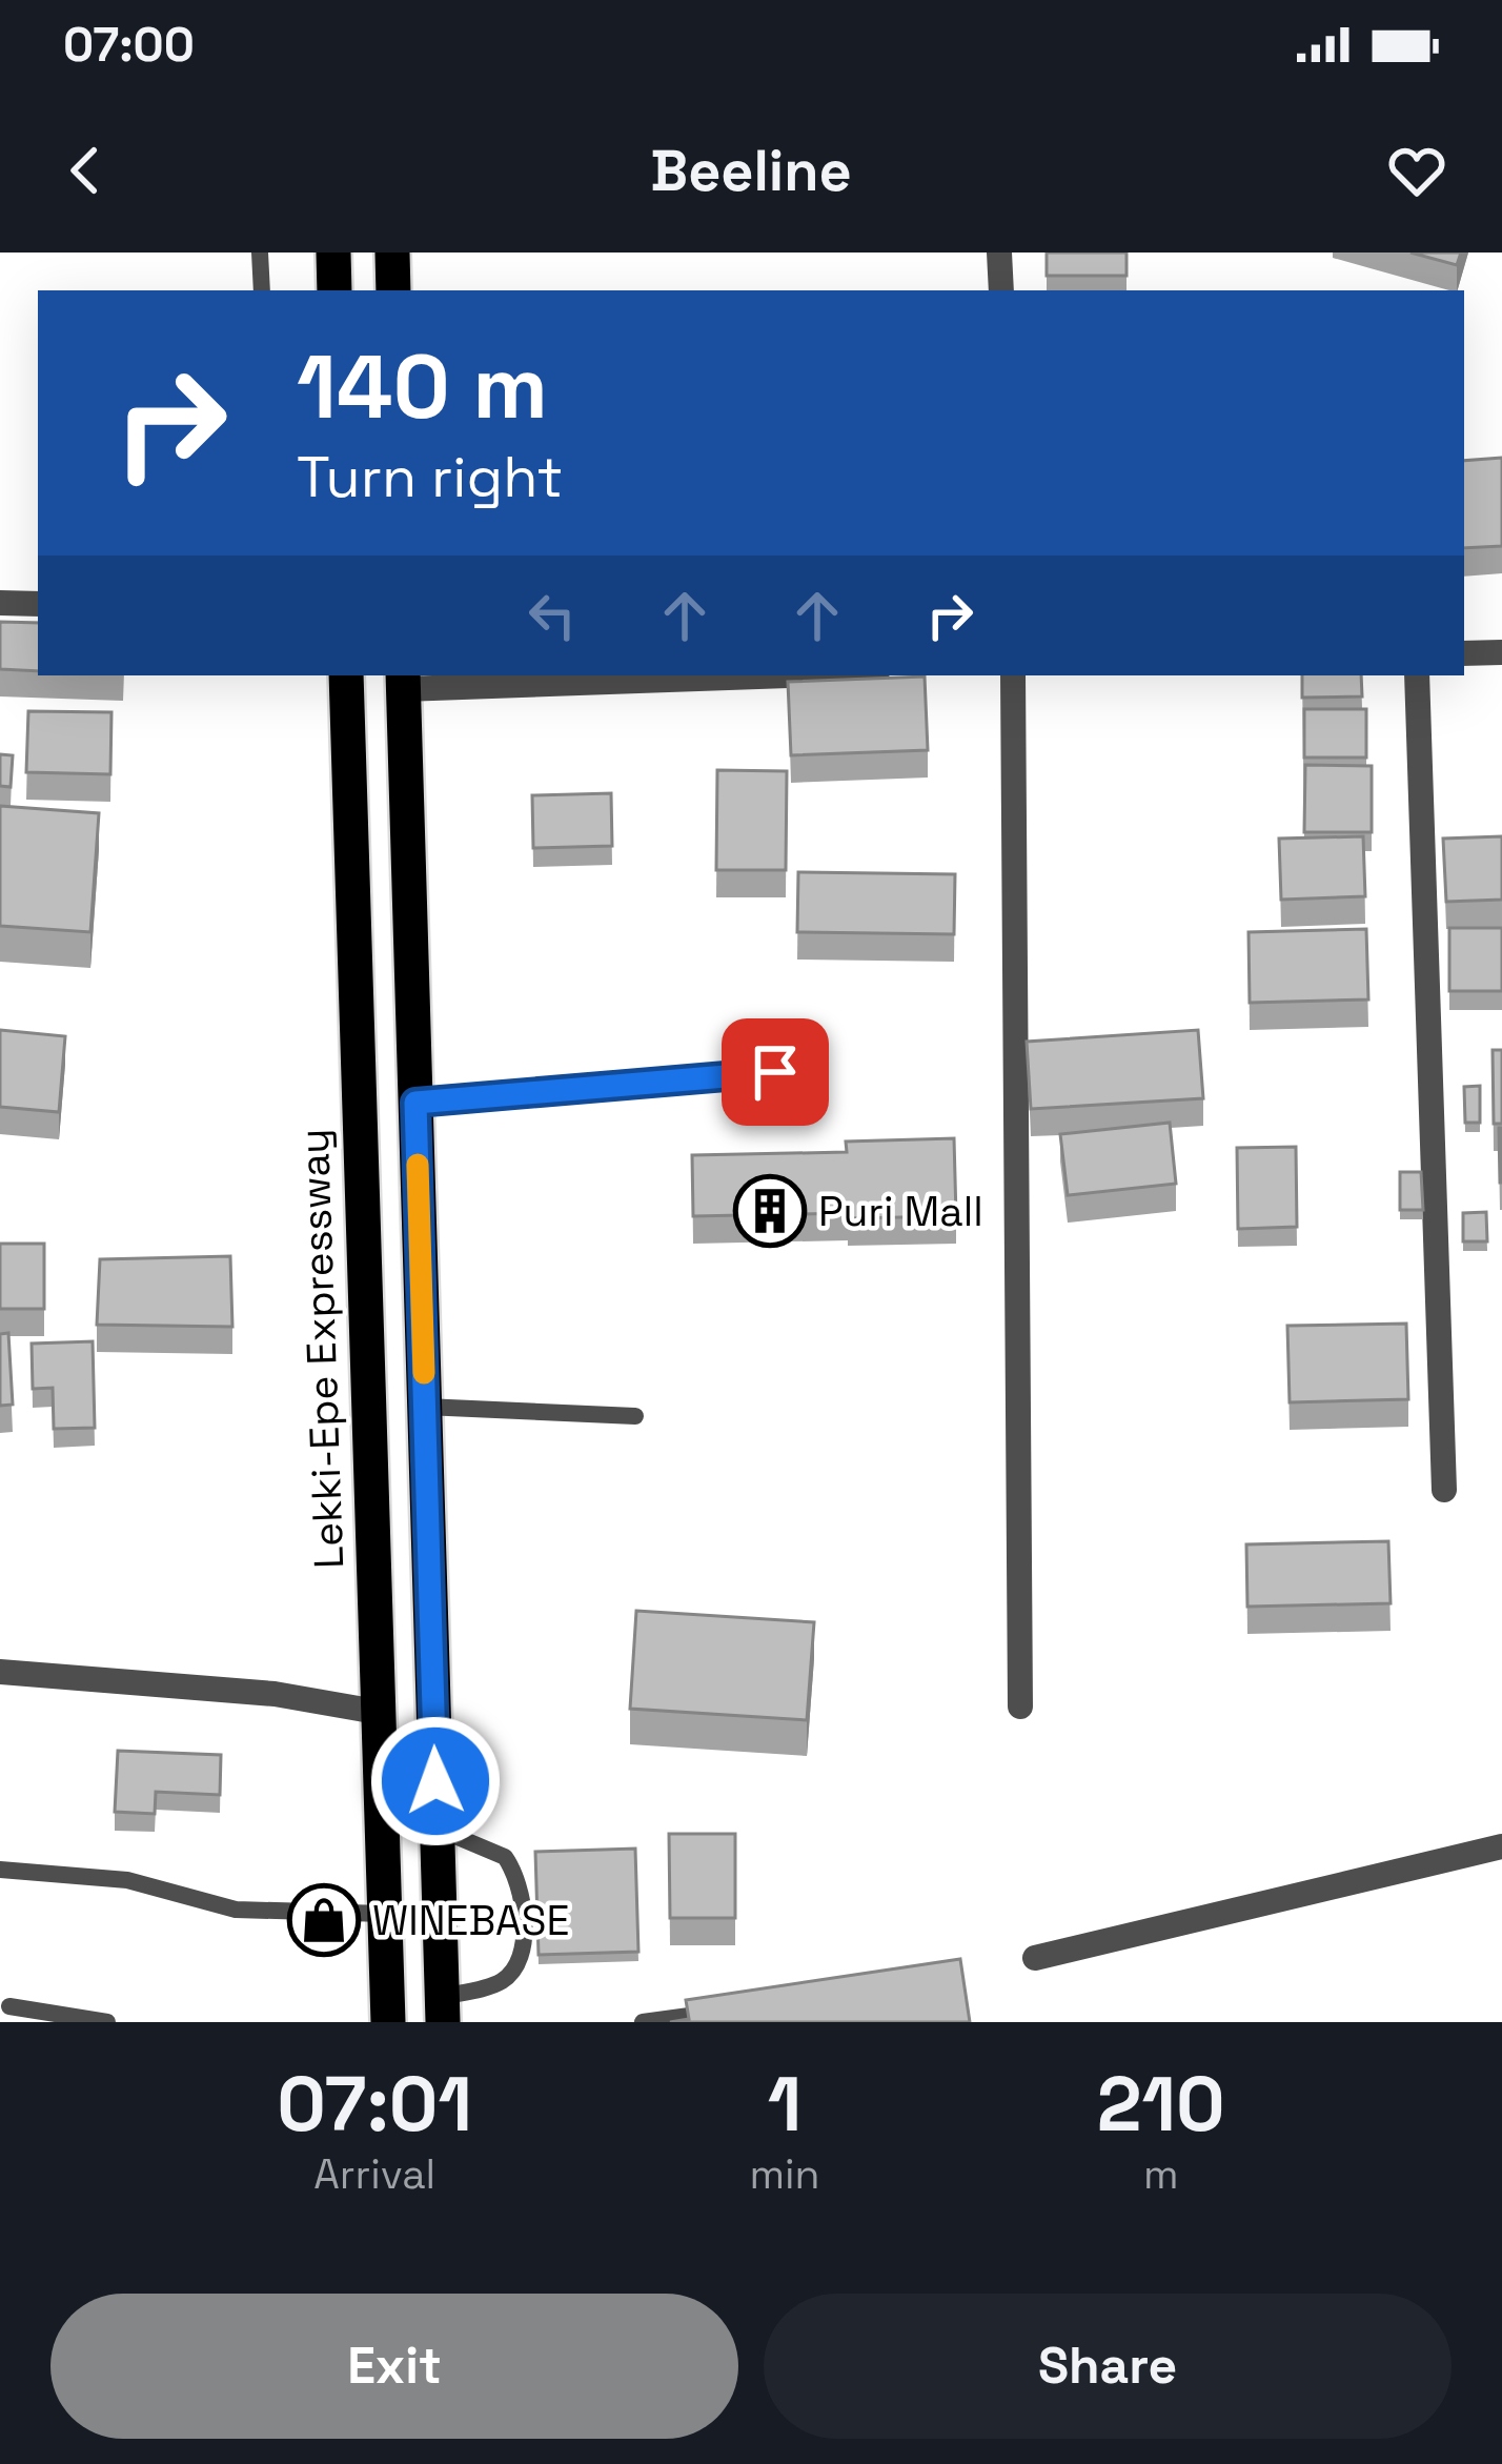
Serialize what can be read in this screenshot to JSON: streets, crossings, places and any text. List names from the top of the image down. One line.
{"streets":{"highway":["Lekki-Epe Expressway"]},"places":{"building":["Puri Mall"],"shop":["WINEBASE"]},"page":{"status":"07:00","header":"Beeline","turn":["140 m","Turn right"],"eta":["07:01","Arrival","1","min","210","m"],"buttons":["Exit","Share"]}}
